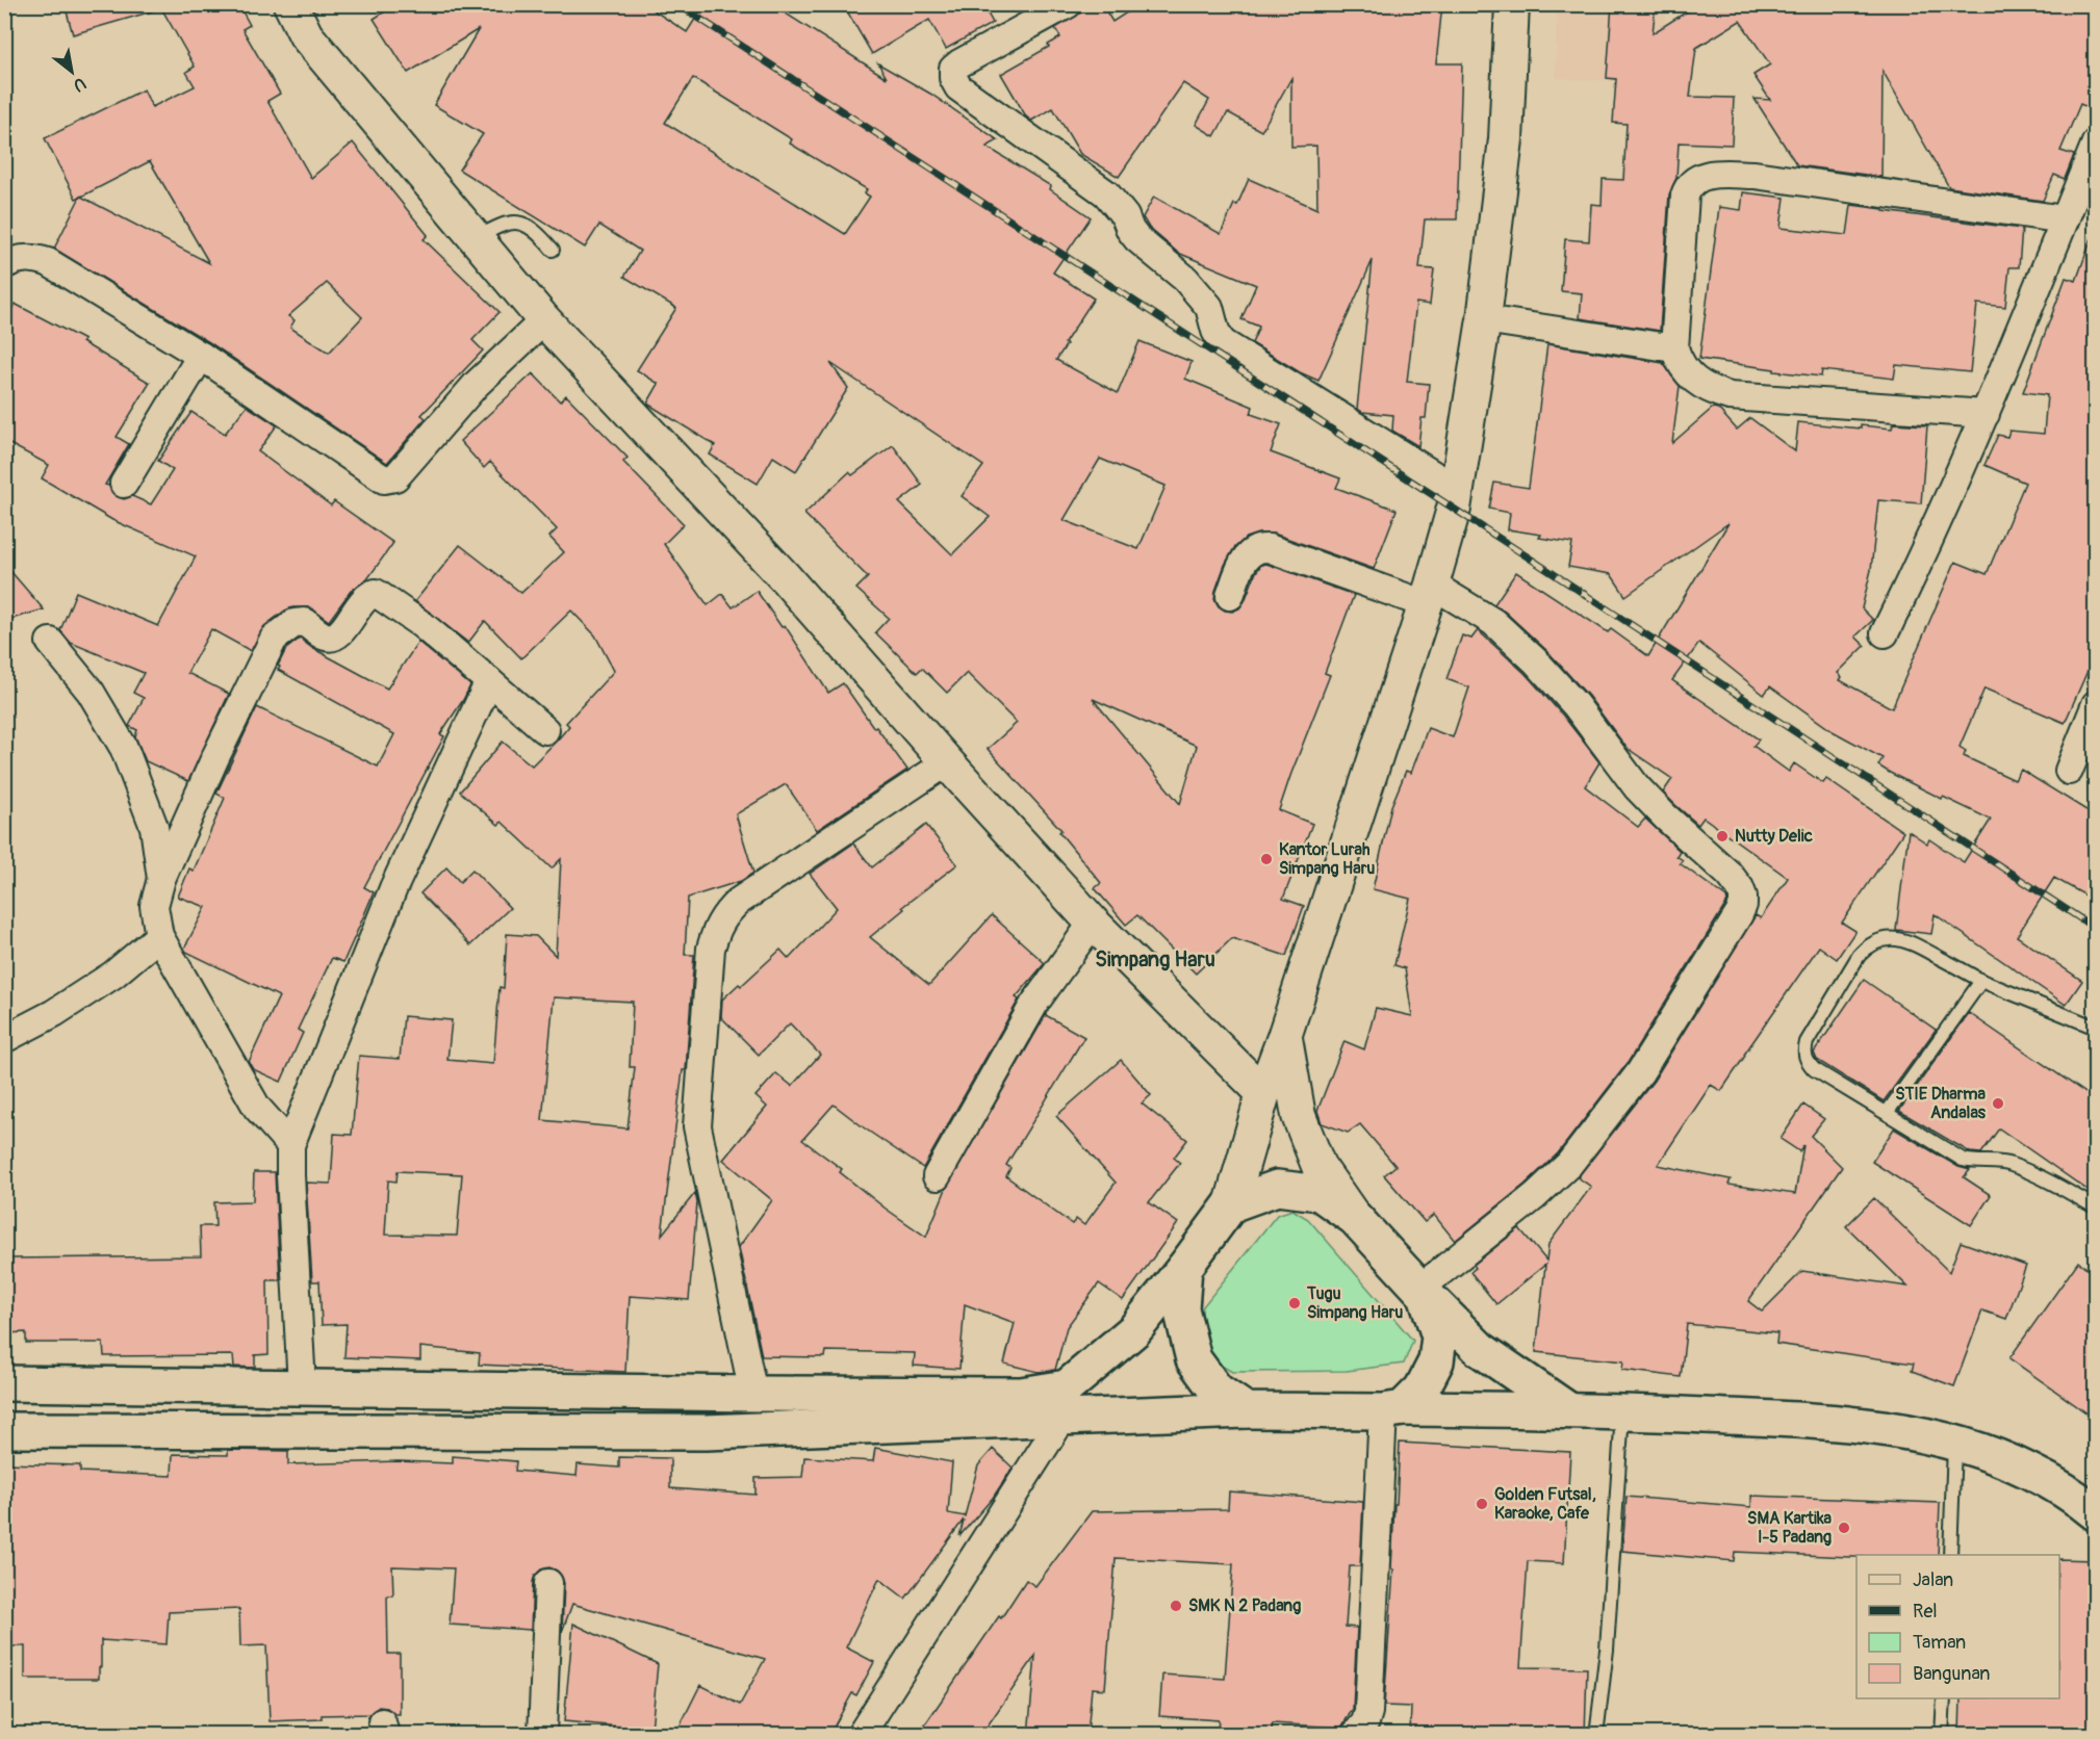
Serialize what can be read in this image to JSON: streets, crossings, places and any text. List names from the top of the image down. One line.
{"districts":["Simpang Haru"],"places":["Nutty Delic","Kantor Lurah Simpang Haru","STIE Dharma Andalas","Tugu Simpang Haru","Golden Futsal, Karaoke, Cafe","SMA Kartika I-5 Padang","SMK N 2 Padang"],"legend":["Jalan","Rel","Taman","Bangunan"],"north":"bottom right"}
